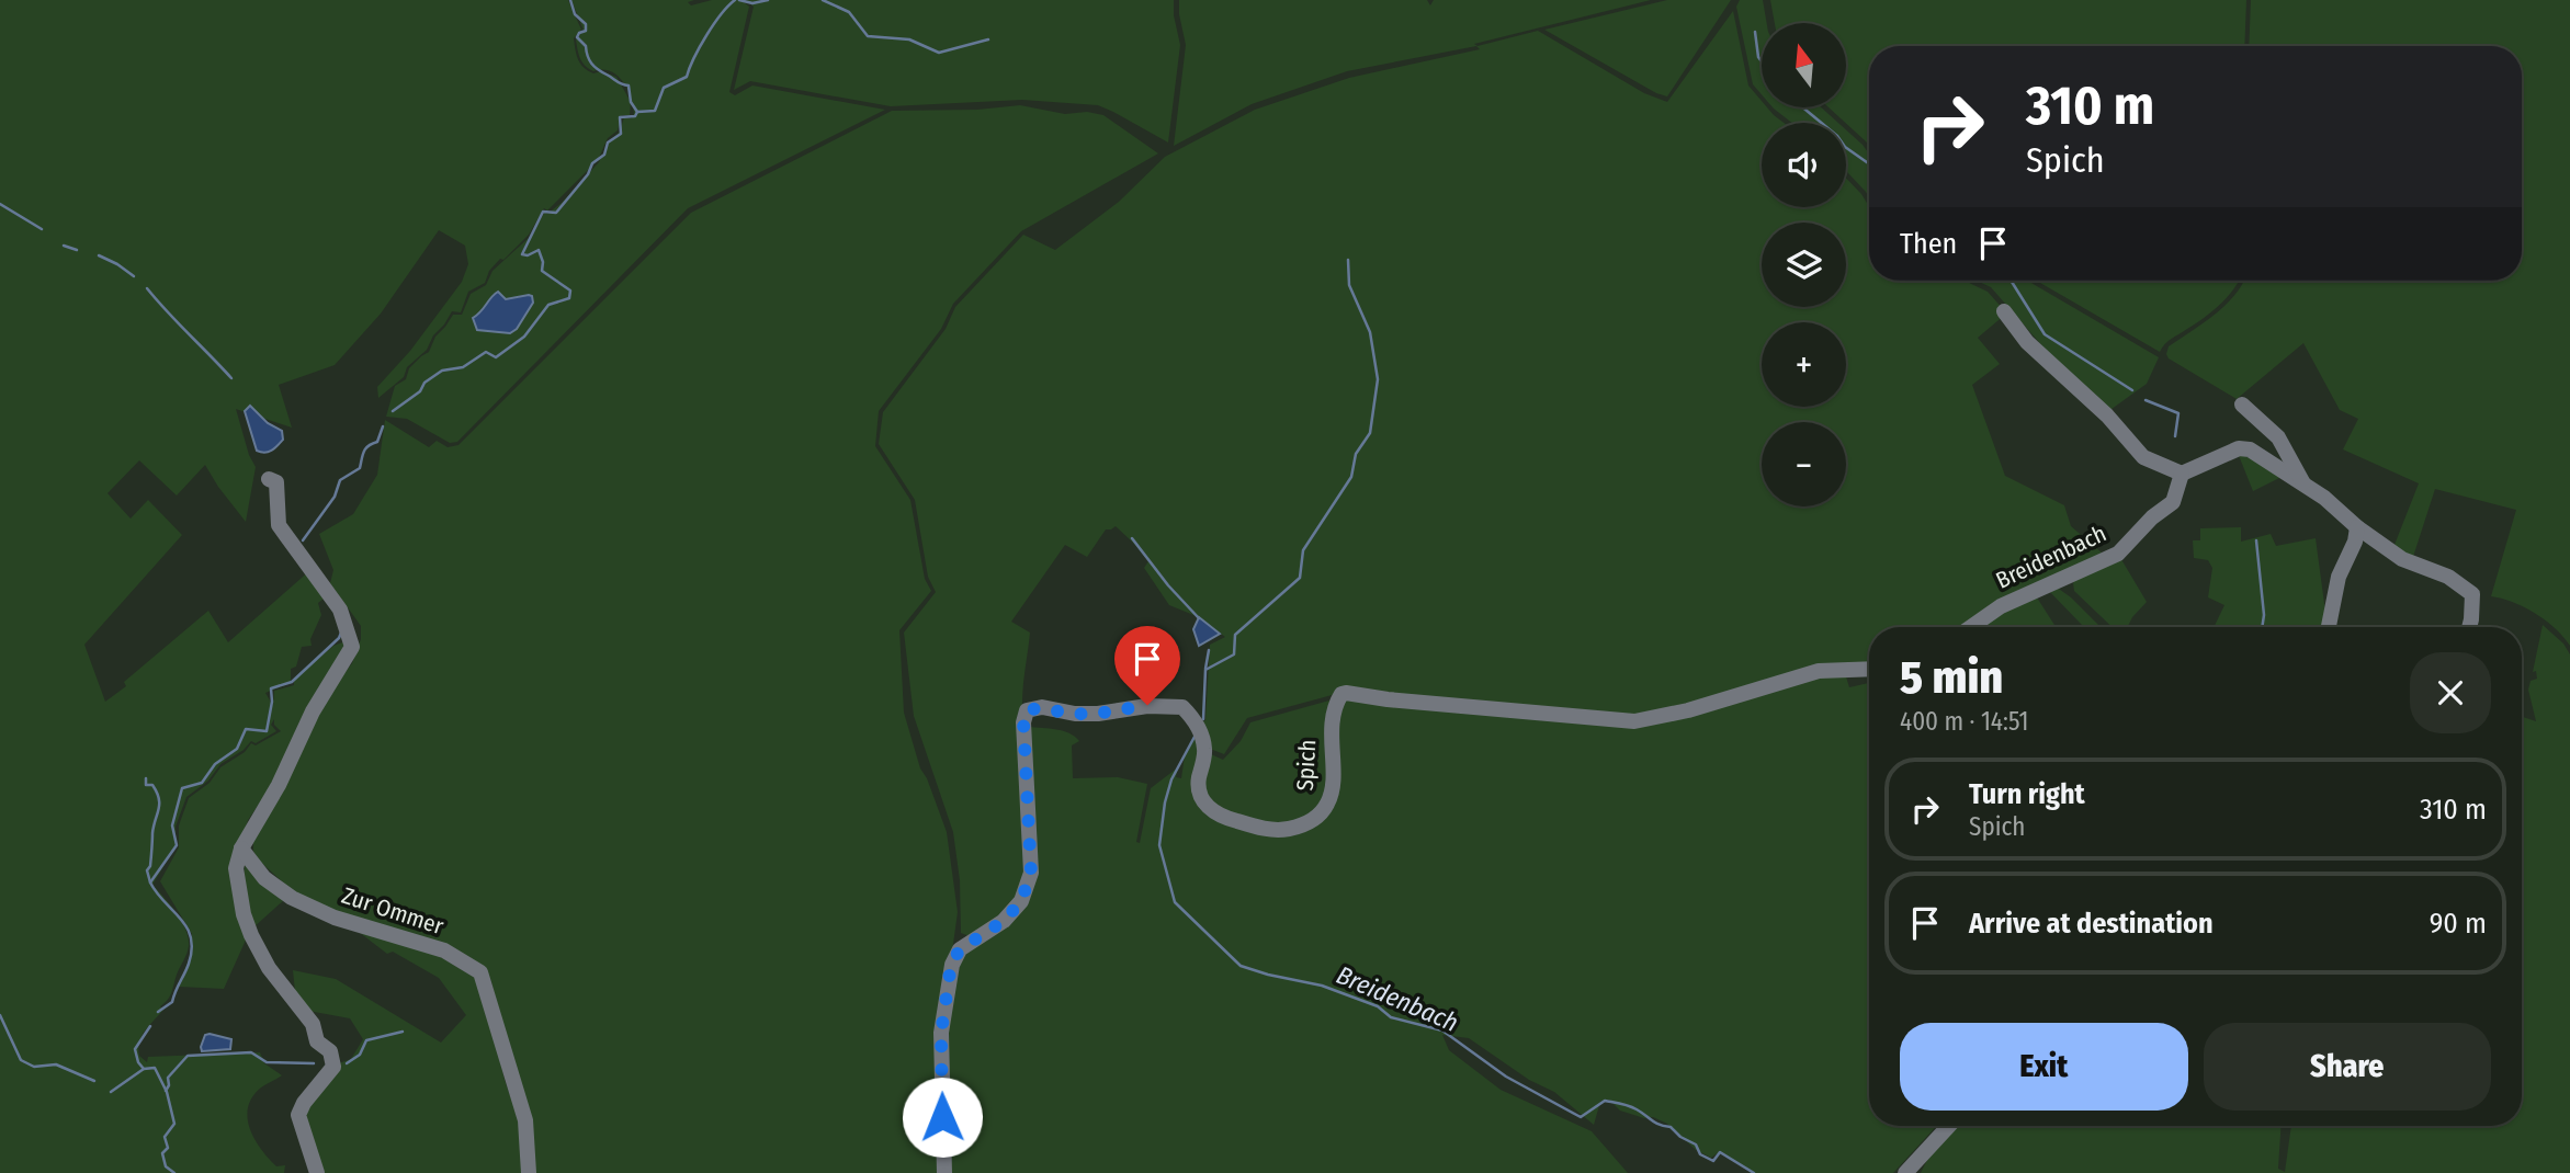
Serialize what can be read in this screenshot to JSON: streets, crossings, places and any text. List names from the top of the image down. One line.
{"streets":{"street":["Breidenbach","Spich","Zur Ommer"]},"water":["Breidenbach"],"north":"top","page":{"map_buttons":["+","−"],"turn":["310 m","Spich"],"then":"Then","heading":["5 min","400 m · 14:51"],"list":[{"name":"Turn right","note":"Spich","value":"310 m"},{"name":"Arrive at destination","value":"90 m"}],"buttons":["Exit","Share"]}}
